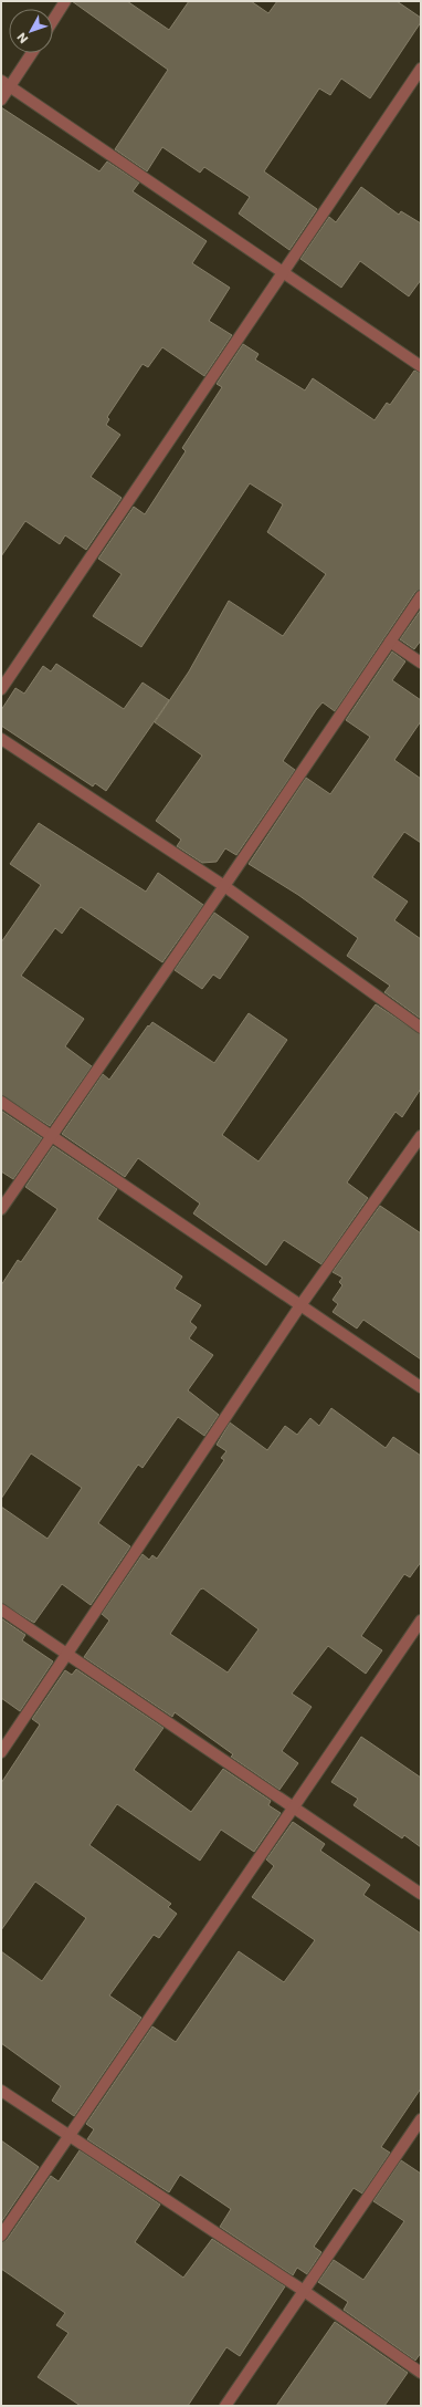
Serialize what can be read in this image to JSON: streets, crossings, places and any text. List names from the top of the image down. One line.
{"north":"bottom left"}
